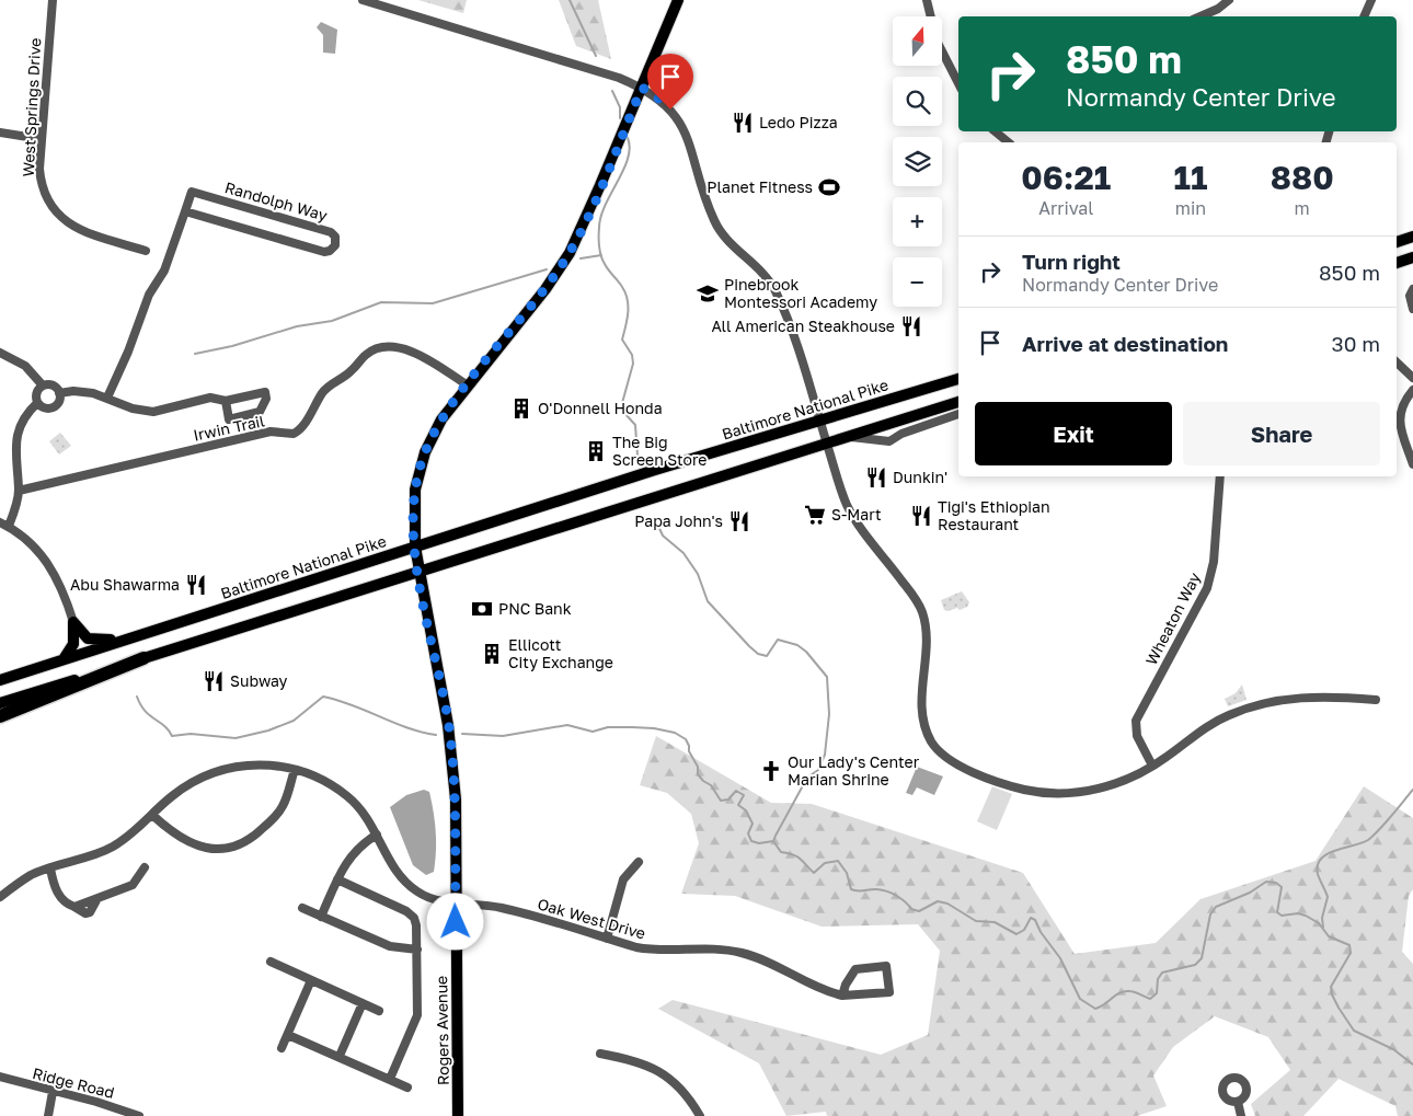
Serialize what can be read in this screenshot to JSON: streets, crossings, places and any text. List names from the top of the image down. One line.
{"streets":{"main road":["Baltimore National Pike","Rogers Avenue"],"street":["West Springs Drive","Randolph Way","Irwin Trail","Wheaton Way","Oak West Drive","Ridge Road"]},"crossings":[["Baltimore National Pike","Rogers Avenue"],["Irwin Trail","Rogers Avenue"],["Oak West Drive","Rogers Avenue"]],"places":{"restaurant":["Ledo Pizza","All American Steakhouse","Dunkin'","Tigi's Ethiopian Restaurant","Papa John's","Abu Shawarma","Subway"],"sports":["Planet Fitness"],"school or university":["Pinebrook Montessori Academy"],"building":["O'Donnell Honda","The Big Screen Store","Ellicott City Exchange"],"supermarket":["S-Mart"],"bank":["PNC Bank"],"church":["Our Lady's Center Marian Shrine"]},"north":"top","page":{"map_buttons":["+","−"],"turn":["850 m","Normandy Center Drive"],"eta":["06:21","Arrival","11","min","880","m"],"list":[{"name":"Turn right","note":"Normandy Center Drive","value":"850 m"},{"name":"Arrive at destination","value":"30 m"}],"buttons":["Exit","Share"]}}
